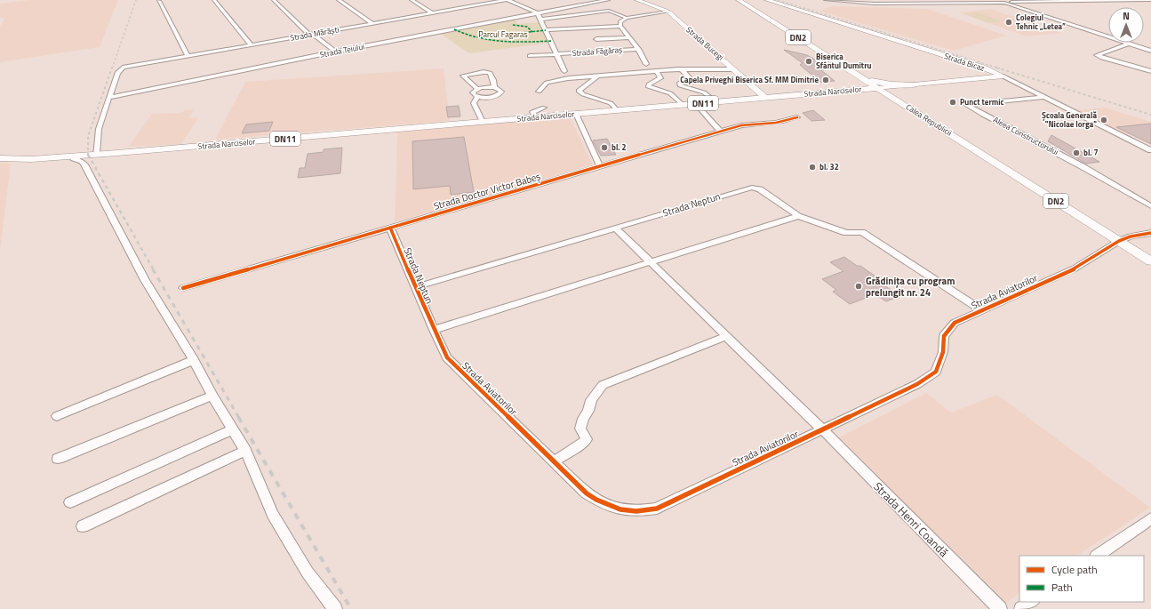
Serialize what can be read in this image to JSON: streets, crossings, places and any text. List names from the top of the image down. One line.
{"streets":{"main road":["DN2","Strada Narciselor","DN11","Calea Republicii"],"street":["Strada Mărăști","Strada Bucegi","Strada Teiului","Strada Făgăraș","Strada Bicaz","Aleea Constructorului","Strada Doctor Victor Babeș","Strada Neptun","Strada Aviatorilor","Strada Henri Coandă"]},"crossings":[["Strada Mărăști","Strada Teiului"],["Strada Bucegi","Strada Narciselor"],["Strada Bicaz","Strada Narciselor"],["Strada Bicaz","Aleea Constructorului"],["Strada Narciselor","DN11"],["Strada Narciselor","Calea Republicii"],["DN11","Calea Republicii"],["Calea Republicii","Strada Aviatorilor"],["Strada Doctor Victor Babeș","Strada Neptun"],["Strada Neptun","Strada Aviatorilor"],["Strada Aviatorilor","Strada Henri Coandă"]],"parks":["Parcul Fagaras"],"places":["Colegiul Tehnic „Letea”","Biserica Sfântul Dumitru","Capela Priveghi Biserica Sf. MM Dimitrie","Punct termic","Școala Generală \"Nicolae Iorga\"","bl. 2","bl. 7","bl. 32","Grădinița cu program prelungit nr. 24"],"legend":["Cycle path","Path"],"north":"top"}
